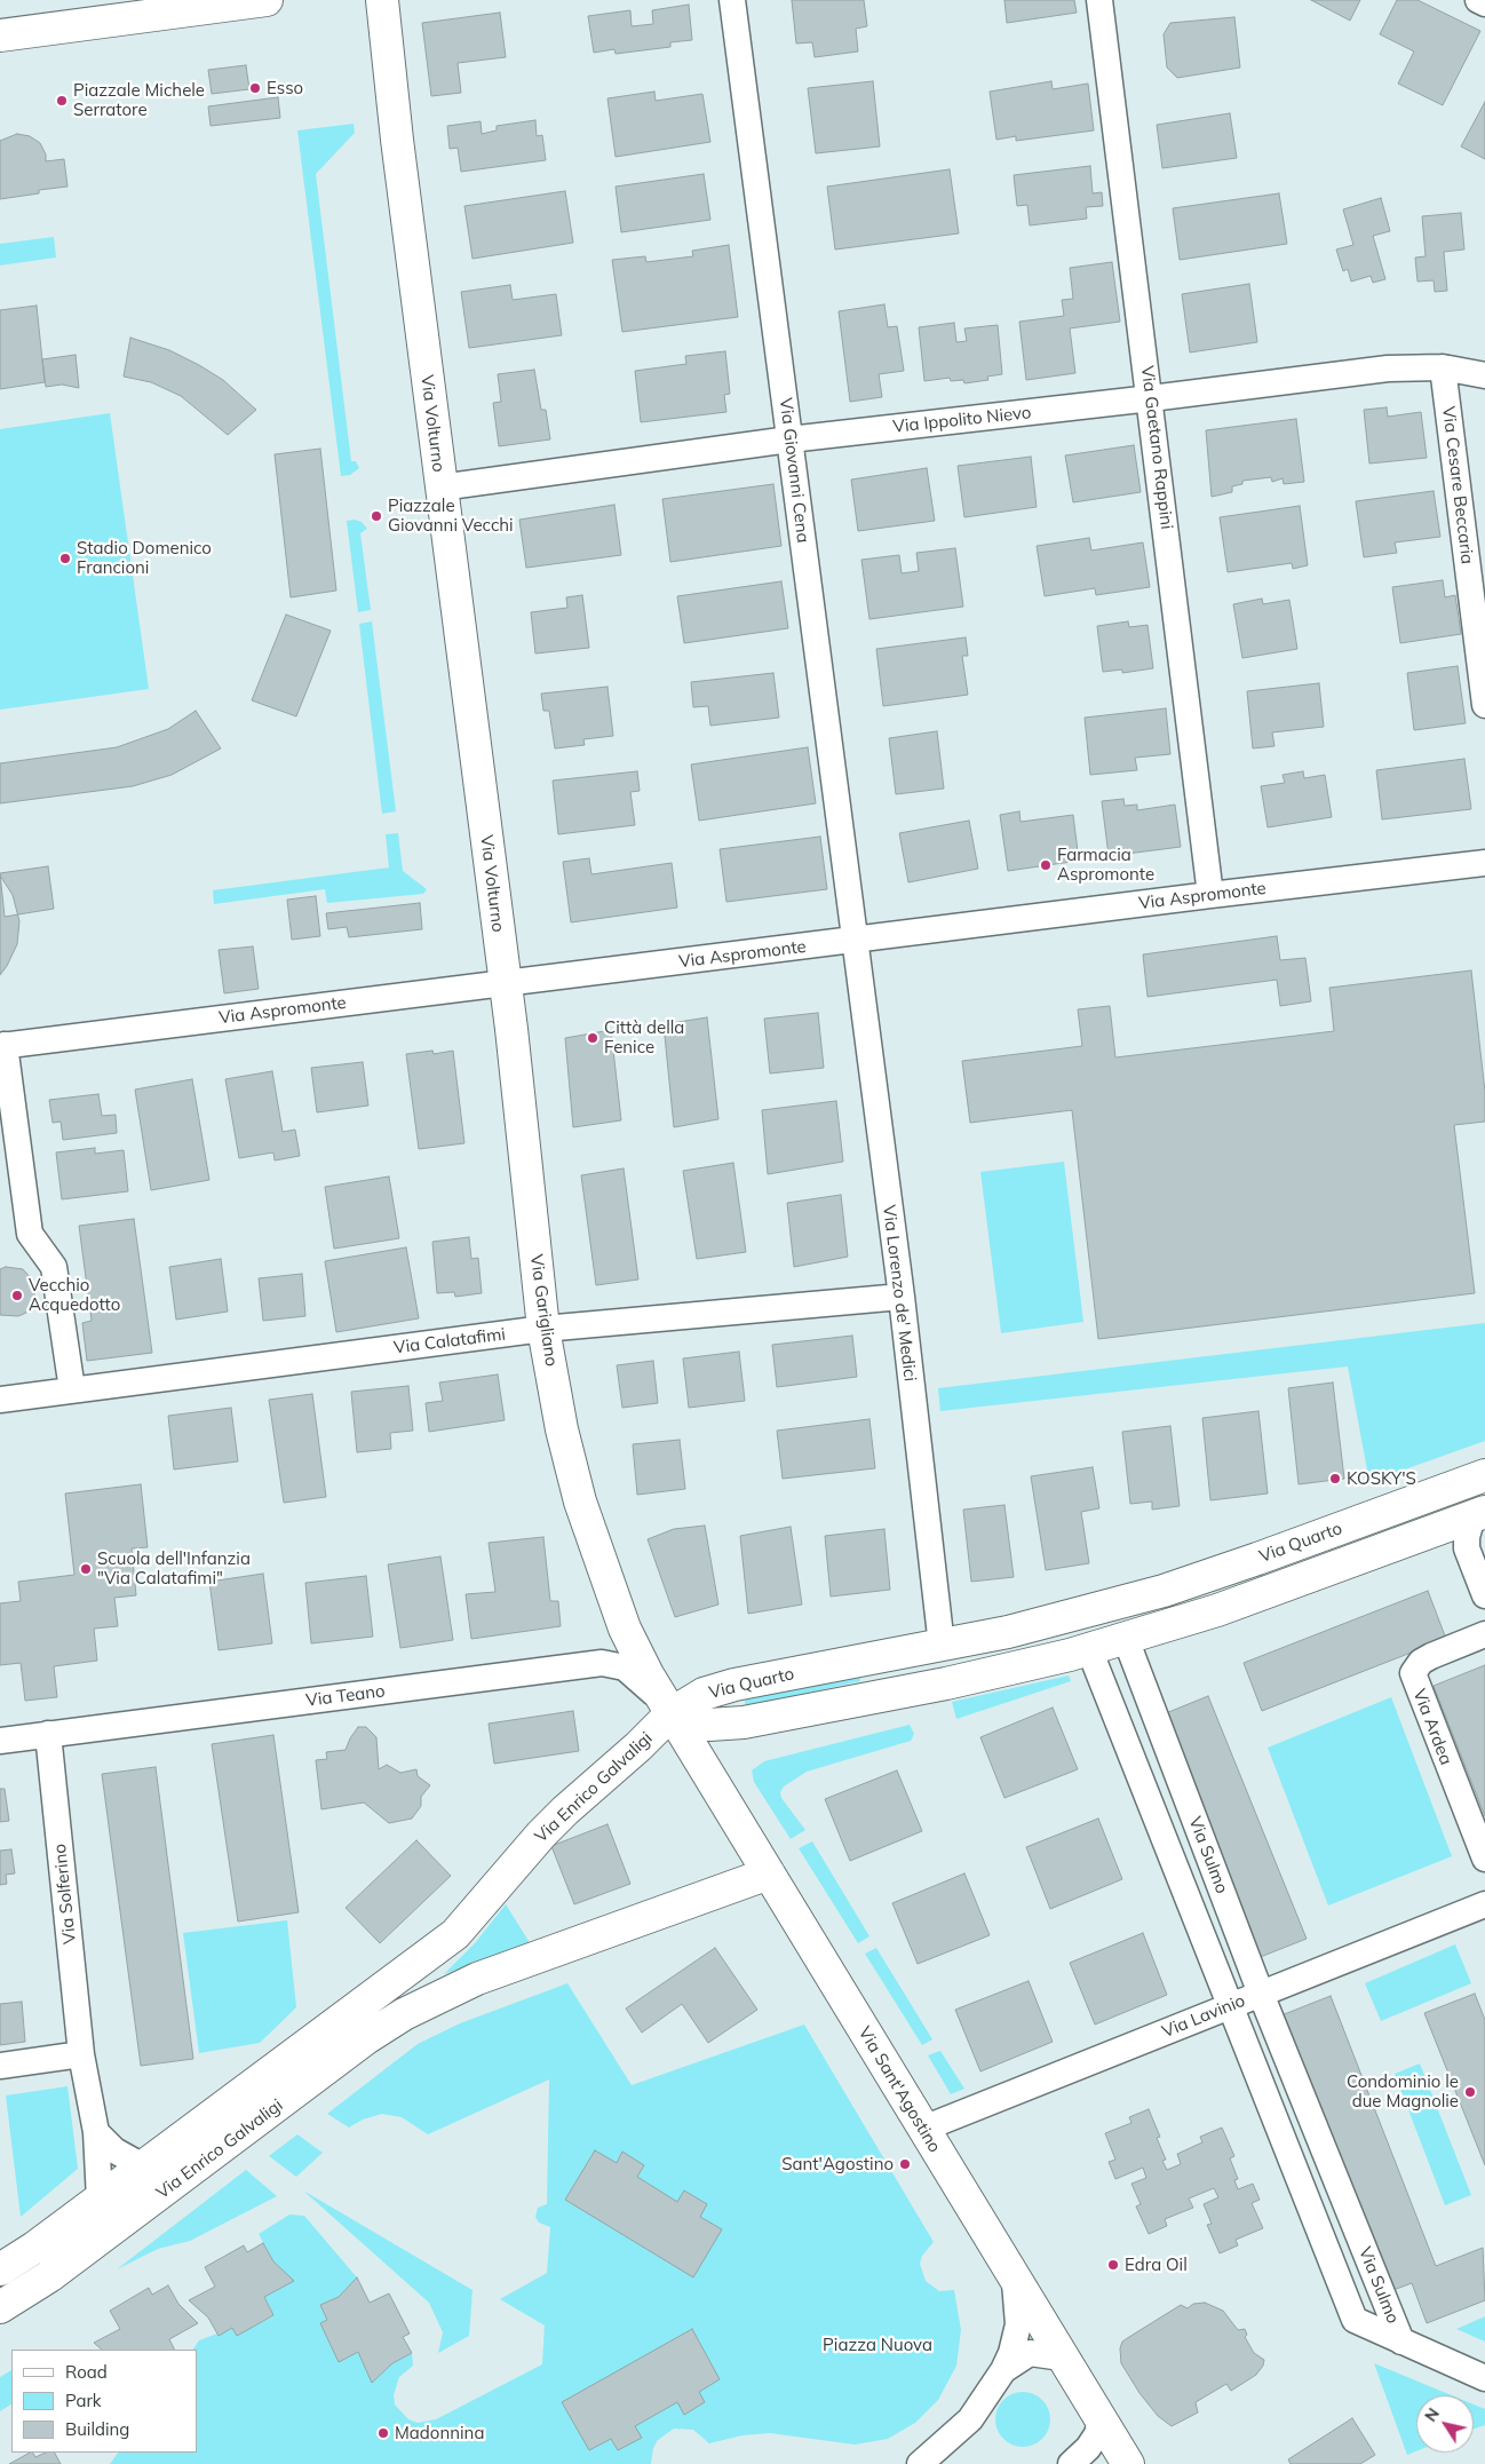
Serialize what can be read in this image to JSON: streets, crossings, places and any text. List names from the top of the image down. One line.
{"streets":{"street":["Via Ippolito Nievo","Via Volturno","Via Gaetano Rappini","Via Giovanni Cena","Via Cesare Beccaria","Via Aspromonte","Via Lorenzo de' Medici","Via Garigliano","Via Calatafimi","Via Quarto","Via Teano","Via Ardea","Via Enrico Galvaligi","Via Sulmo","Via Solferino","Via Lavinio","Via Sant'Agostino"]},"crossings":[["Via Ippolito Nievo","Via Volturno"],["Via Ippolito Nievo","Via Gaetano Rappini"],["Via Ippolito Nievo","Via Giovanni Cena"],["Via Ippolito Nievo","Via Cesare Beccaria"],["Via Volturno","Via Aspromonte"],["Via Volturno","Via Garigliano"],["Via Gaetano Rappini","Via Aspromonte"],["Via Giovanni Cena","Via Aspromonte"],["Via Giovanni Cena","Via Lorenzo de' Medici"],["Via Aspromonte","Via Lorenzo de' Medici"],["Via Aspromonte","Via Garigliano"],["Via Lorenzo de' Medici","Via Calatafimi"],["Via Lorenzo de' Medici","Via Quarto"],["Via Garigliano","Via Calatafimi"],["Via Garigliano","Via Quarto"],["Via Garigliano","Via Teano"],["Via Garigliano","Via Enrico Galvaligi"],["Via Garigliano","Via Sant'Agostino"],["Via Quarto","Via Teano"],["Via Quarto","Via Enrico Galvaligi"],["Via Quarto","Via Sulmo"],["Via Quarto","Via Sant'Agostino"],["Via Teano","Via Enrico Galvaligi"],["Via Teano","Via Solferino"],["Via Teano","Via Sant'Agostino"],["Via Enrico Galvaligi","Via Solferino"],["Via Enrico Galvaligi","Via Sant'Agostino"],["Via Sulmo","Via Lavinio"],["Via Lavinio","Via Sant'Agostino"]],"parks":["Piazza Nuova"],"places":["Esso","Piazzale Michele Serratore","Piazzale Giovanni Vecchi","Stadio Domenico Francioni","Farmacia Aspromonte","Città della Fenice","Vecchio Acquedotto","KOSKY'S","Scuola dell'Infanzia \"Via Calatafimi\"","Condominio le due Magnolie","Sant'Agostino","Edra Oil","Madonnina"],"legend":["Road","Park","Building"],"north":"top left"}
